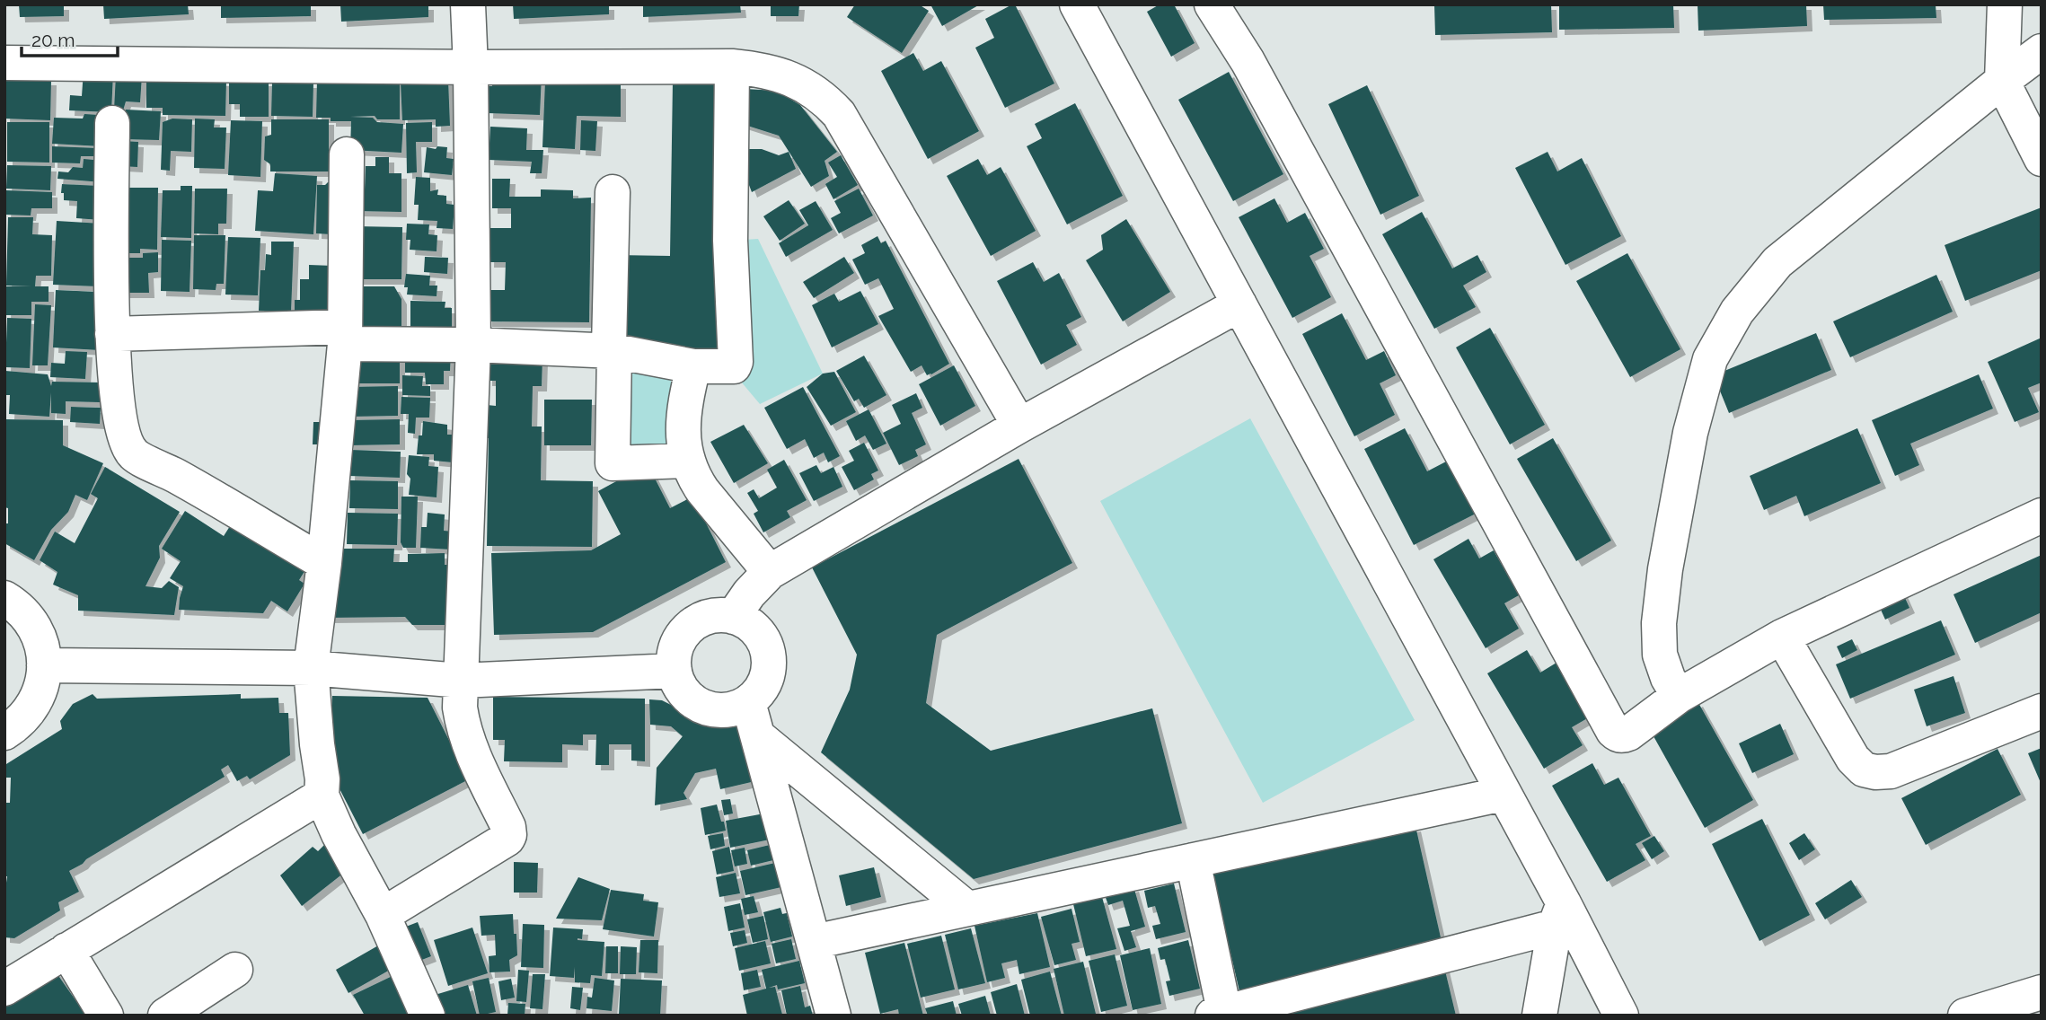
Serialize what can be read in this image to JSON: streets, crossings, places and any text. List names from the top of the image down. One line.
{"scale_bar":"20 m"}
